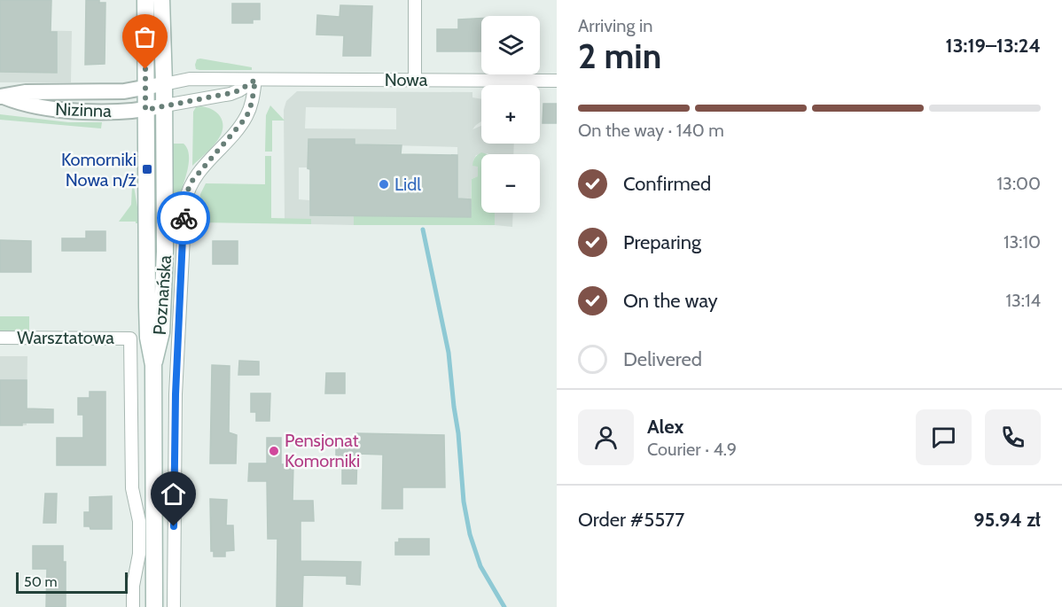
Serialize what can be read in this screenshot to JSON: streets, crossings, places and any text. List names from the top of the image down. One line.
{"streets":{"main road":["Poznańska"],"street":["Nowa","Nizinna","Warsztatowa"]},"crossings":[["Nowa","Nizinna"],["Nowa","Poznańska"],["Nizinna","Poznańska"],["Poznańska","Warsztatowa"]],"places":{"transit":["Komorniki Nowa n/ż"],"other":["Lidl","Pensjonat Komorniki"]},"scale_bar":"50 m","page":{"heading":["2 min","Arriving in","13:19–13:24"],"panel":["Alex","Courier · 4.9","Order #5577","95.94 zł"],"map_buttons":["+","−"],"bar":"On the way · 140 m","list":[["Confirmed","13:00"],["Preparing","13:10"],["On the way","13:14"],"Delivered"],"scale":"50 m"}}
